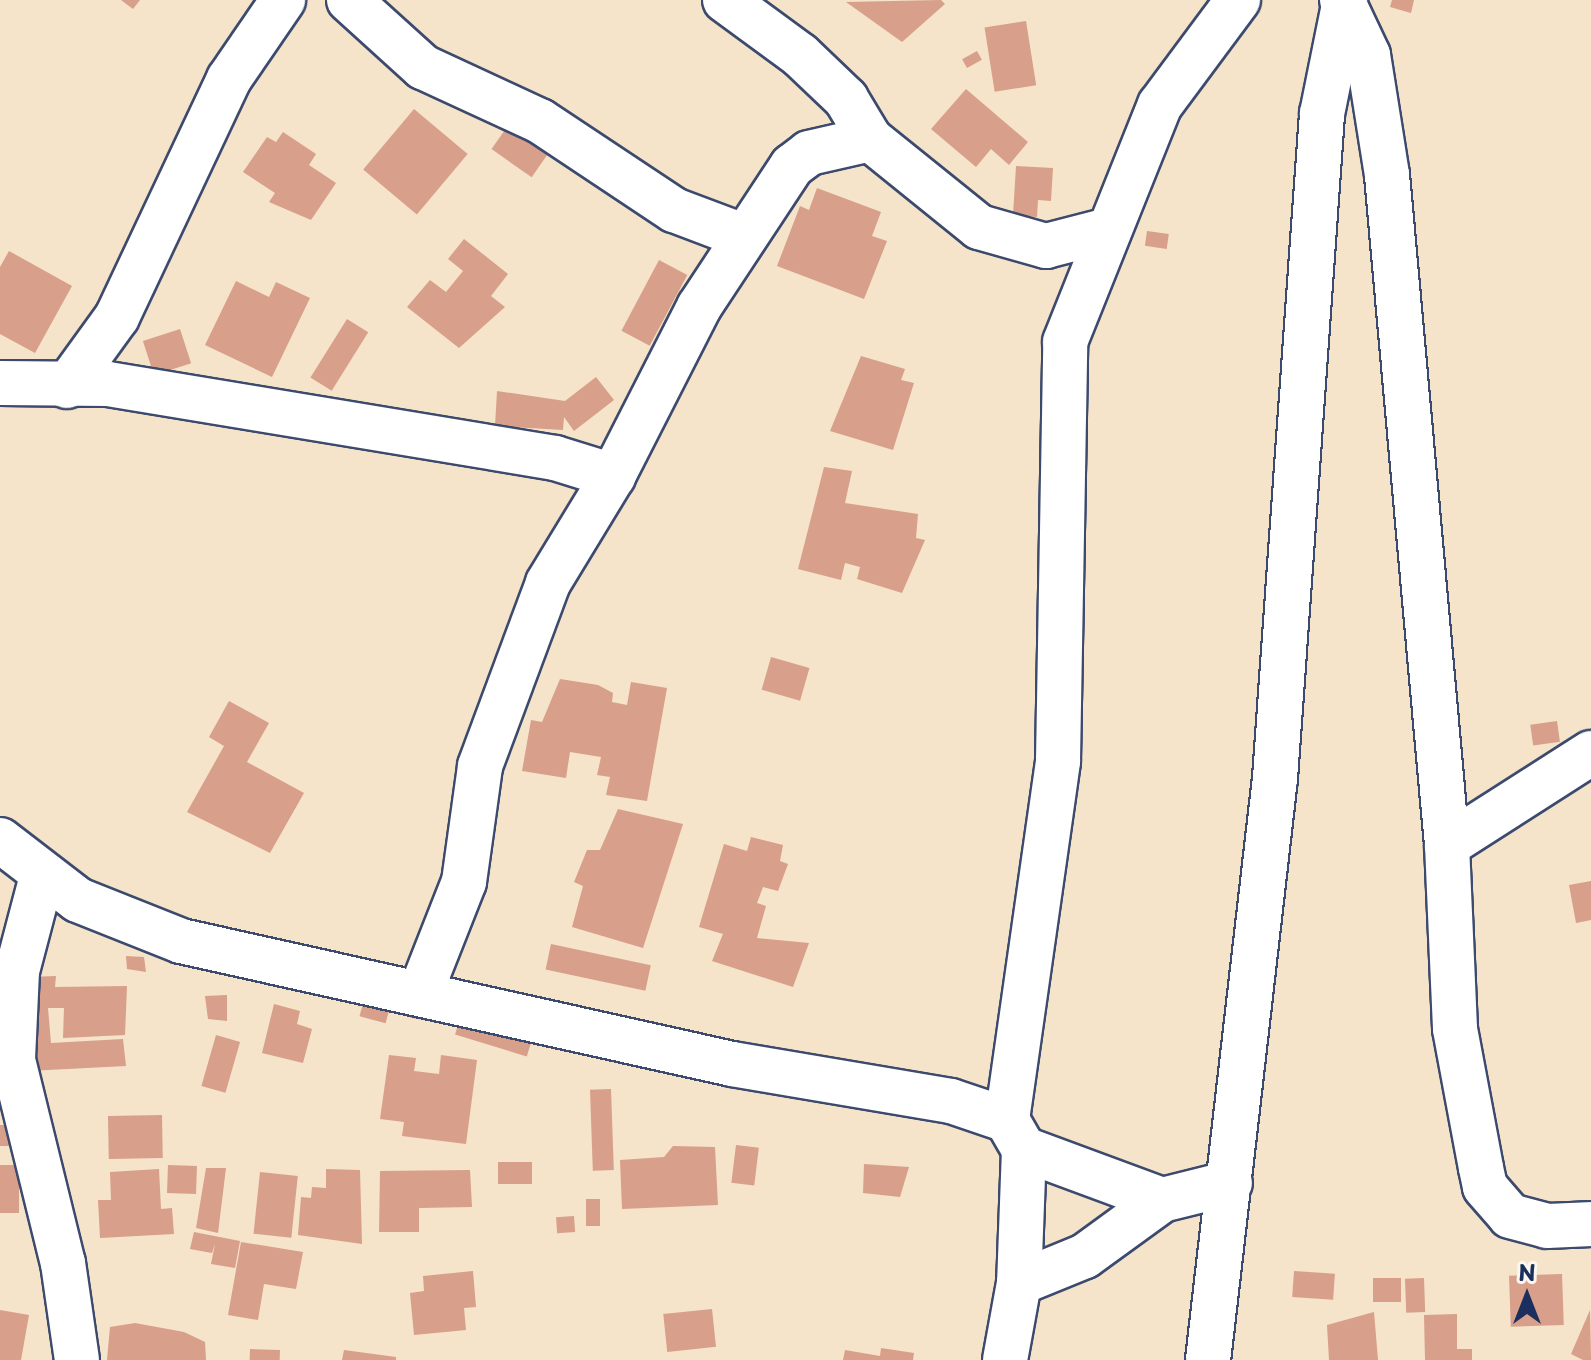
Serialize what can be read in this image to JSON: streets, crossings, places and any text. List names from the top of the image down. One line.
{"north":"top"}
